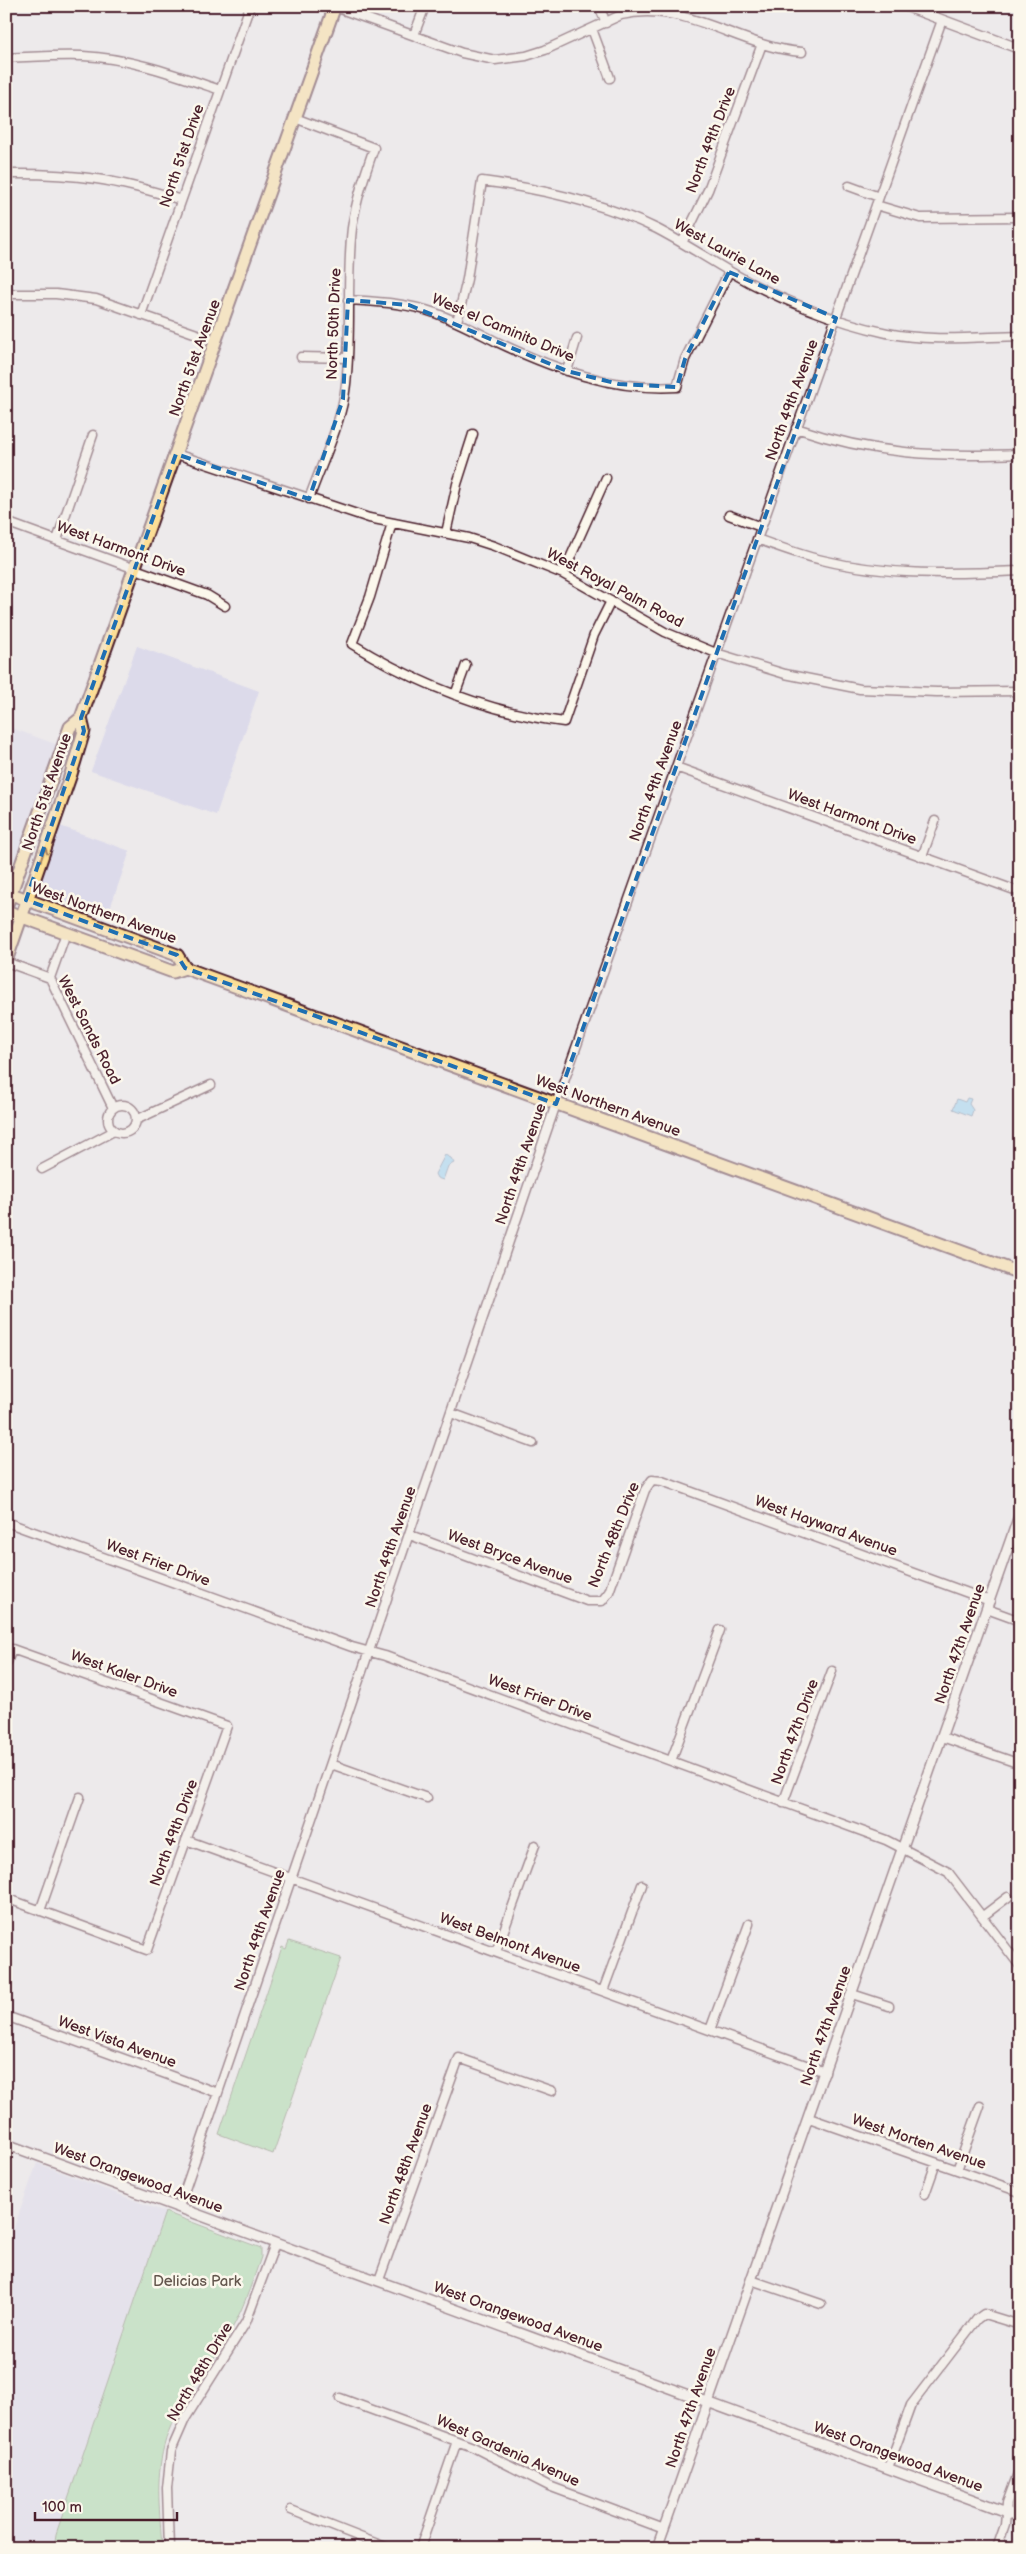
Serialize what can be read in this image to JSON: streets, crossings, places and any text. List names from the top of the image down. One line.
{"streets":{"main road":["North 51st Avenue","West Northern Avenue"],"street":["North 49th Drive","North 51st Drive","West Laurie Lane","North 50th Drive","West el Caminito Drive","North 49th Avenue","West Harmont Drive","West Royal Palm Road","West Sands Road","West Hayward Avenue","North 48th Drive","West Bryce Avenue","West Frier Drive","North 47th Avenue","West Kaler Drive","North 47th Drive","West Belmont Avenue","West Vista Avenue","West Morten Avenue","North 48th Avenue","West Orangewood Avenue","West Gardenia Avenue"]},"crossings":[["North 49th Drive","West Laurie Lane"],["North 49th Drive","West Kaler Drive"],["North 49th Drive","West Belmont Avenue"],["West Laurie Lane","West el Caminito Drive"],["West Laurie Lane","North 49th Avenue"],["North 50th Drive","West el Caminito Drive"],["North 50th Drive","North 51st Avenue"],["North 50th Drive","West Royal Palm Road"],["North 51st Avenue","West Harmont Drive"],["North 51st Avenue","West Royal Palm Road"],["North 51st Avenue","West Northern Avenue"],["North 51st Avenue","West Sands Road"],["North 49th Avenue","West Harmont Drive"],["North 49th Avenue","West Royal Palm Road"],["North 49th Avenue","West Northern Avenue"],["North 49th Avenue","West Bryce Avenue"],["North 49th Avenue","West Frier Drive"],["North 49th Avenue","West Belmont Avenue"],["North 49th Avenue","West Vista Avenue"],["North 49th Avenue","West Orangewood Avenue"],["West Hayward Avenue","North 48th Drive"],["West Hayward Avenue","North 47th Avenue"],["North 48th Drive","West Bryce Avenue"],["North 48th Drive","West Orangewood Avenue"],["West Frier Drive","North 47th Avenue"],["West Frier Drive","North 47th Drive"],["North 47th Avenue","West Belmont Avenue"],["North 47th Avenue","West Morten Avenue"],["North 47th Avenue","West Orangewood Avenue"],["North 47th Avenue","West Gardenia Avenue"],["North 48th Avenue","West Orangewood Avenue"]],"parks":["Delicias Park"],"scale_bar":"100 m"}
